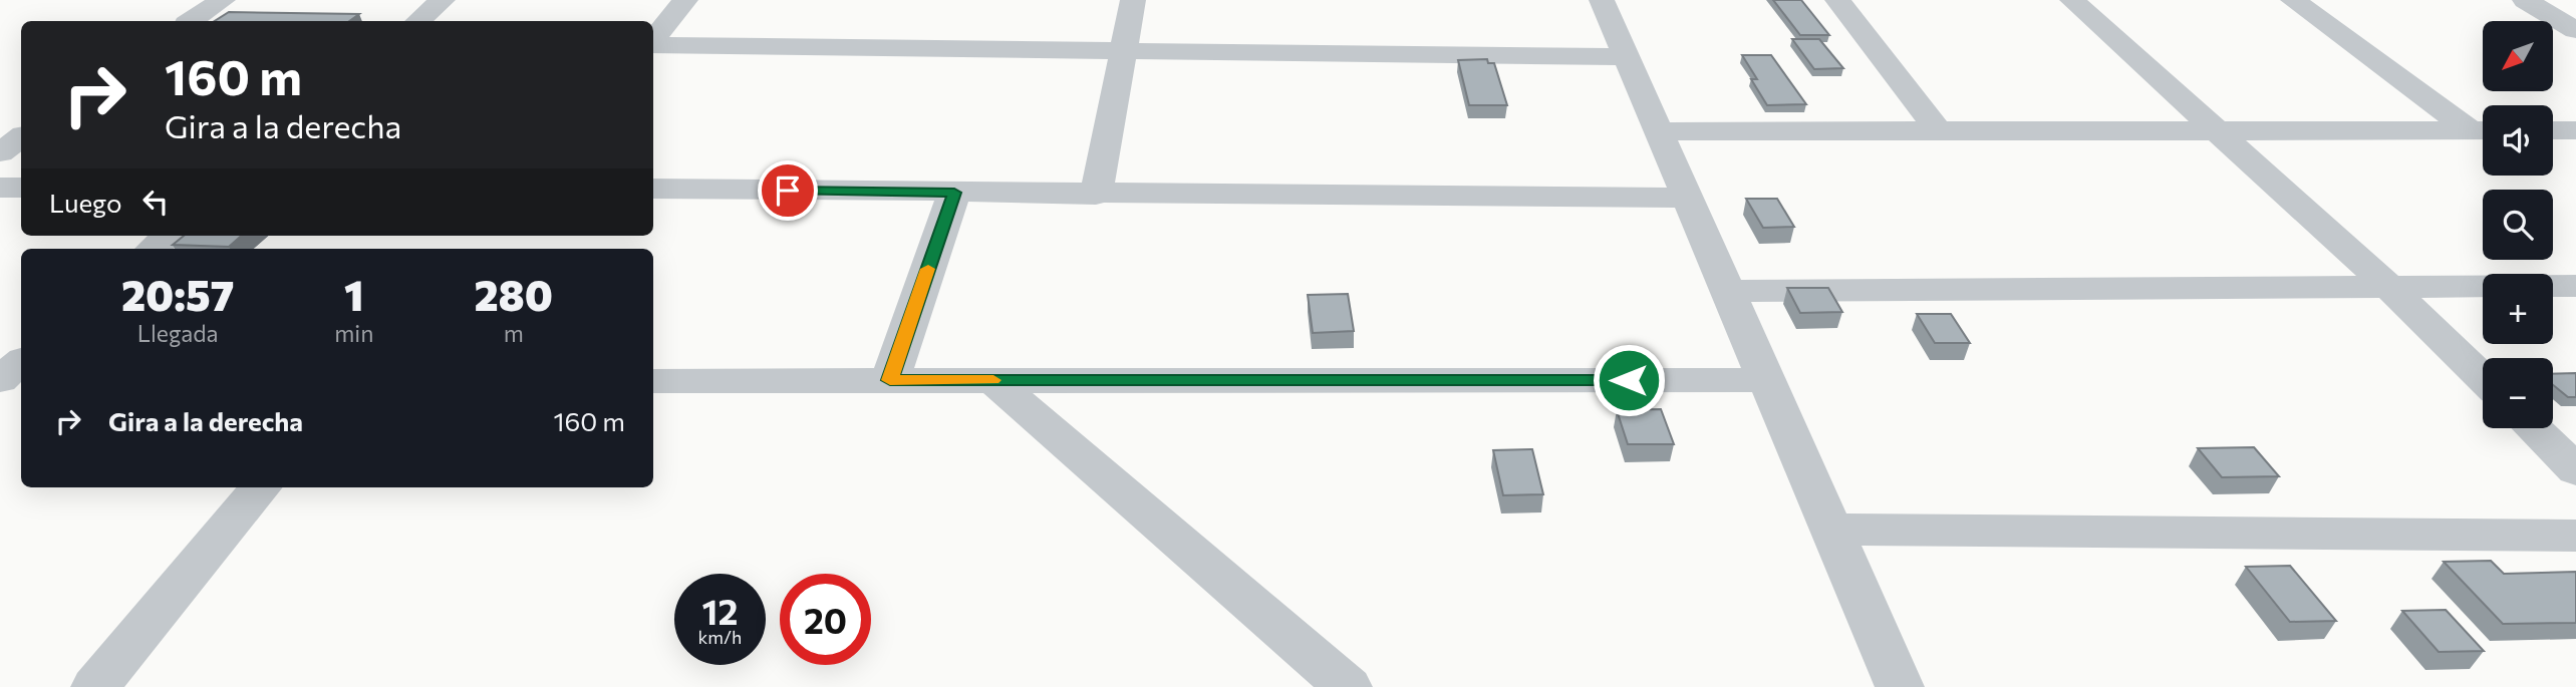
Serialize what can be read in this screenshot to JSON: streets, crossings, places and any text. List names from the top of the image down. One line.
{"north":"bottom left","page":{"map_buttons":["+","−"],"turn":["160 m","Gira a la derecha"],"then":"Luego","eta":["20:57","Llegada","1","min","280","m"],"list":[{"name":"Gira a la derecha","value":"160 m"}],"speed":"12 km/h","limit":"20"}}
